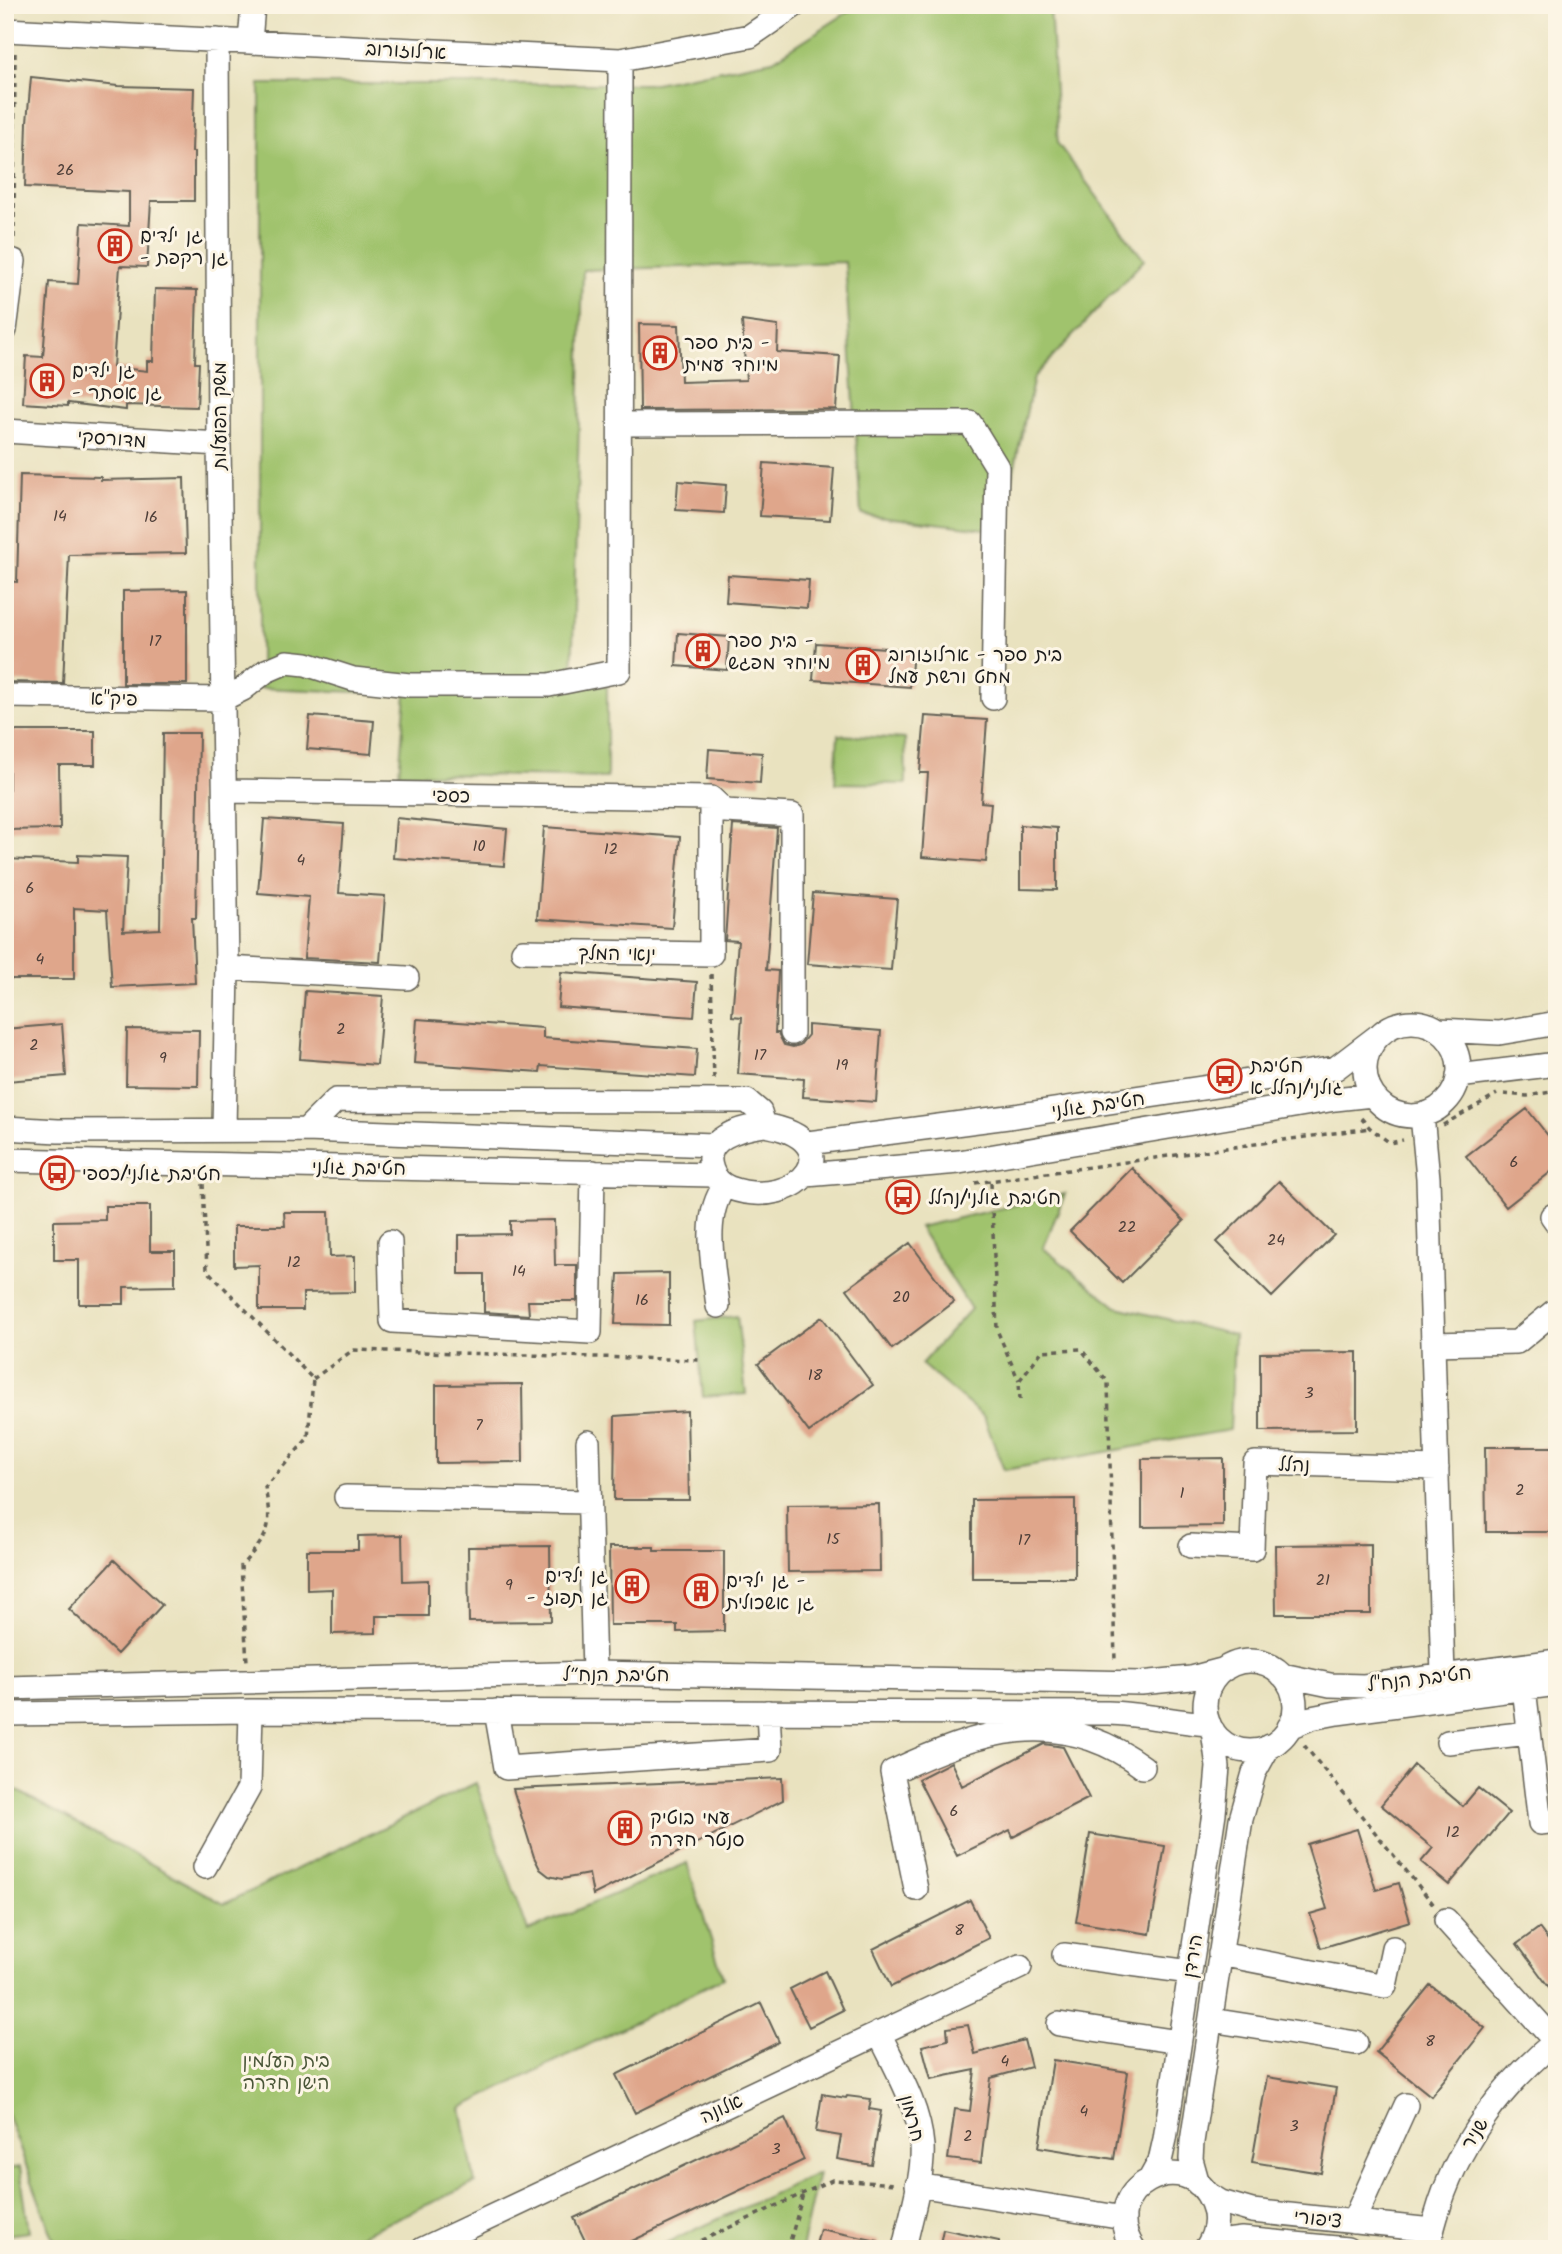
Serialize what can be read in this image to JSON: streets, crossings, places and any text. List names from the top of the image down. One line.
{"streets":{"street":["ארלוזורוב","משק הפועלות","מדורסקי","פיק\"א","כספי","ינאי המלך","חטיבת גולני","נהלל","חטיבת הנח״ל","חטיבת הנח\"ל","הירדן","אלונה","חרמון","שניר","ציפורי"]},"crossings":[["ארלוזורוב","משק הפועלות"],["משק הפועלות","מדורסקי"],["משק הפועלות","פיק\"א"],["משק הפועלות","כספי"],["חטיבת הנח״ל","חטיבת הנח\"ל"],["חטיבת הנח״ל","הירדן"],["חטיבת הנח\"ל","הירדן"],["הירדן","ציפורי"],["אלונה","חרמון"],["שניר","ציפורי"]],"parks":["בית העלמין הישן חדרה"],"places":{"building":["גן ילדים - גן רקפת","בית ספר - מיוחד עמית","גן ילדים - גן אסתר","בית ספר - מיוחד מפגש","בית ספר - ארלוזורוב מחט ורשת עמל","גן ילדים - גן תפוז","גן ילדים - גן אשכולית","עמי בוטיק סנטר חדרה"],"bus stop":["חטיבת גולני/נהלל א","חטיבת גולני/כספי","חטיבת גולני/נהלל"]},"house_numbers":["26","14","16","17","10","12","4","6","4","2","2","17","9","19","6","22","24","12","14","20","16","18","3","7","2","1","15","17","21","9","6","12","8","8","4","4","3","2","3"]}
